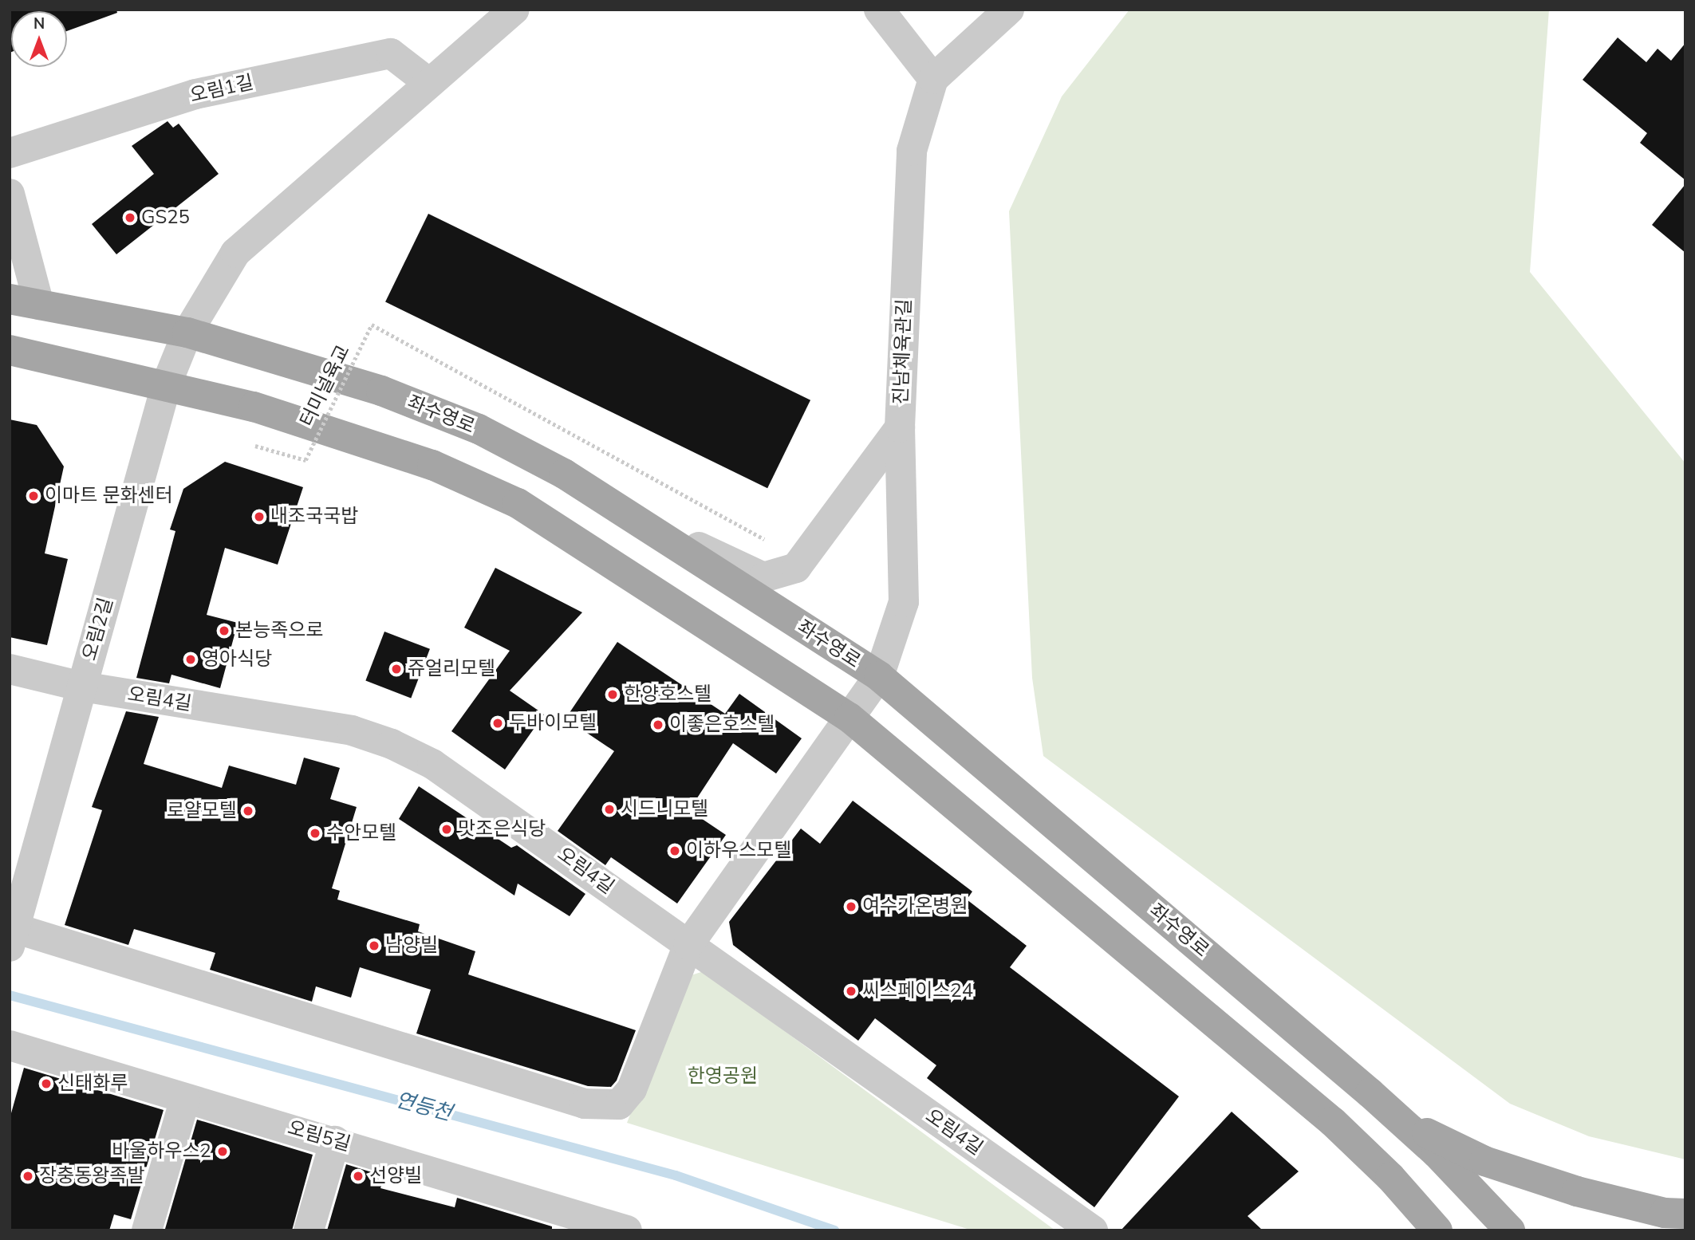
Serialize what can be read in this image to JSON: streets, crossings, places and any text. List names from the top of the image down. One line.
{"streets":{"main road":["좌수영로"],"street":["오림1길","진남체육관길","오림2길","오림4길","오림5길"],"path":["터미널육교"]},"crossings":[["진남체육관길","좌수영로"],["진남체육관길","오림2길"],["진남체육관길","오림4길"],["좌수영로","오림2길"],["오림2길","오림4길"]],"water":["연등천"],"parks":["한영공원"],"places":["GS25","이마트 문화센터","내조국국밥","본능족으로","영아식당","쥬얼리모텔","한양호스텔","두바이모텔","이좋은호스텔","시드니모텔","로얄모텔","맛조은식당","수안모텔","이하우스모텔","여수가온병원","남양빌","씨스페이스24","신태화루","바울하우스2","장충동왕족발","선양빌"],"north":"top"}
